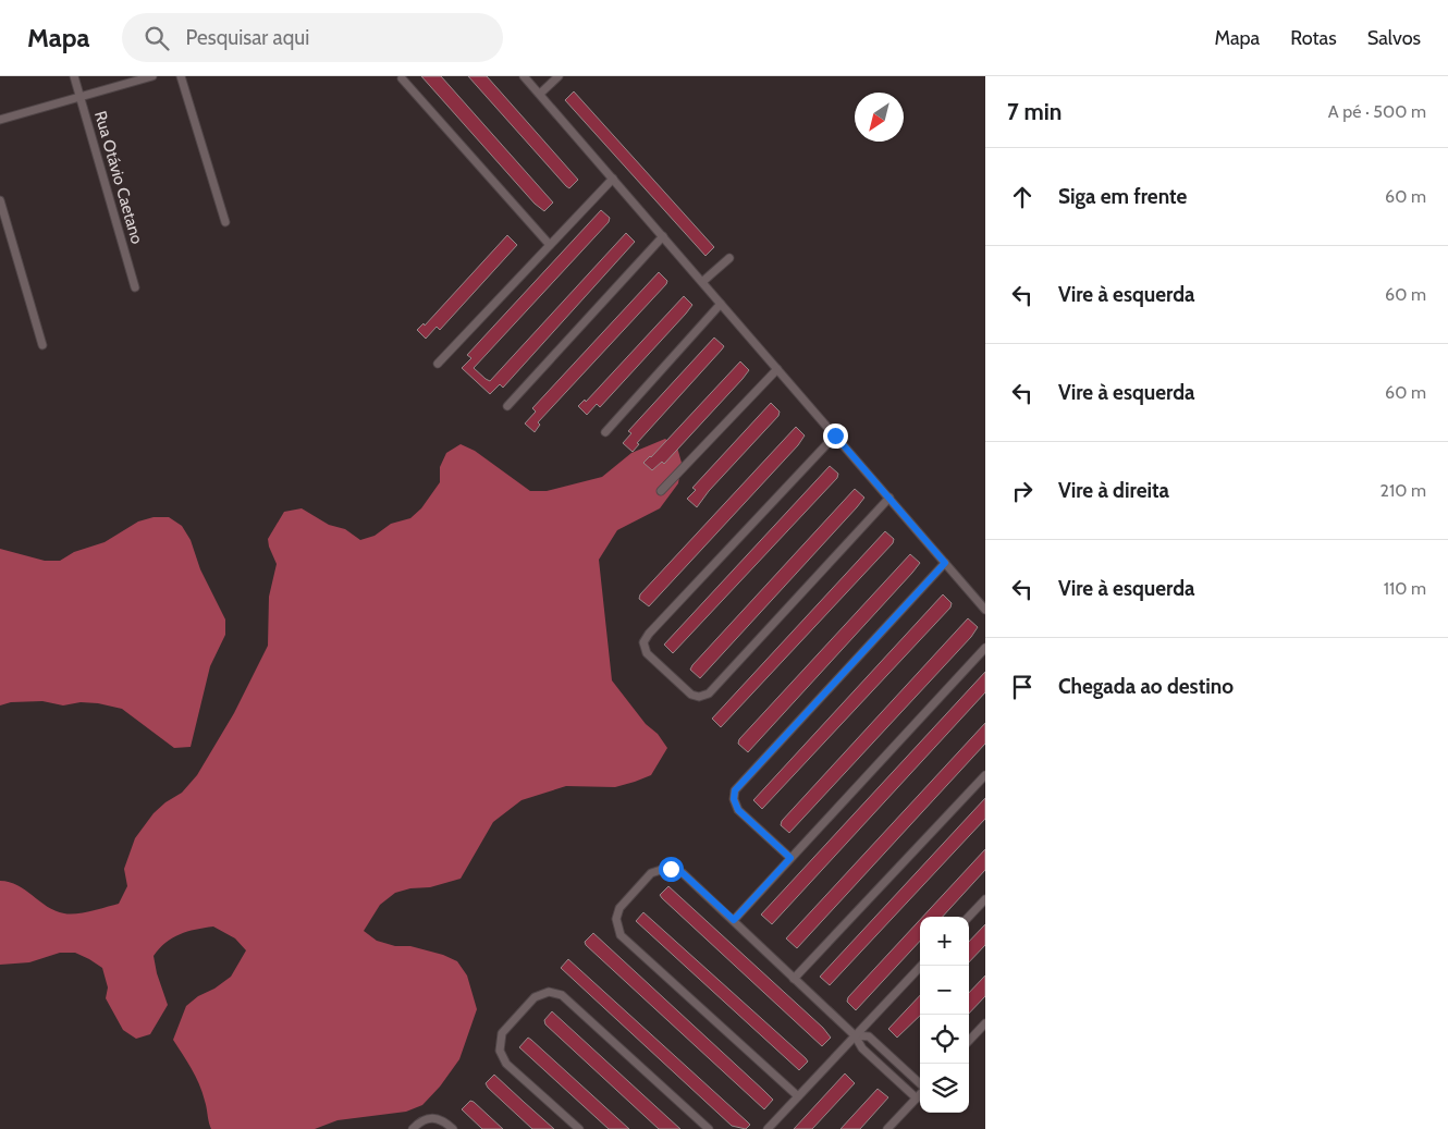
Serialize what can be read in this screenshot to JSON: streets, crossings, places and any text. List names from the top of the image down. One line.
{"streets":{"street":["Rua Otávio Caetano"]},"north":"bottom left","page":{"header":"Mapa","search":"Pesquisar aqui","nav":["Mapa","Rotas","Salvos"],"heading":["7 min","A pé · 500 m"],"list":[["Siga em frente","60 m"],["Vire à esquerda","60 m"],["Vire à esquerda","60 m"],["Vire à direita","210 m"],["Vire à esquerda","110 m"],"Chegada ao destino"],"map_buttons":["+","−"]}}
